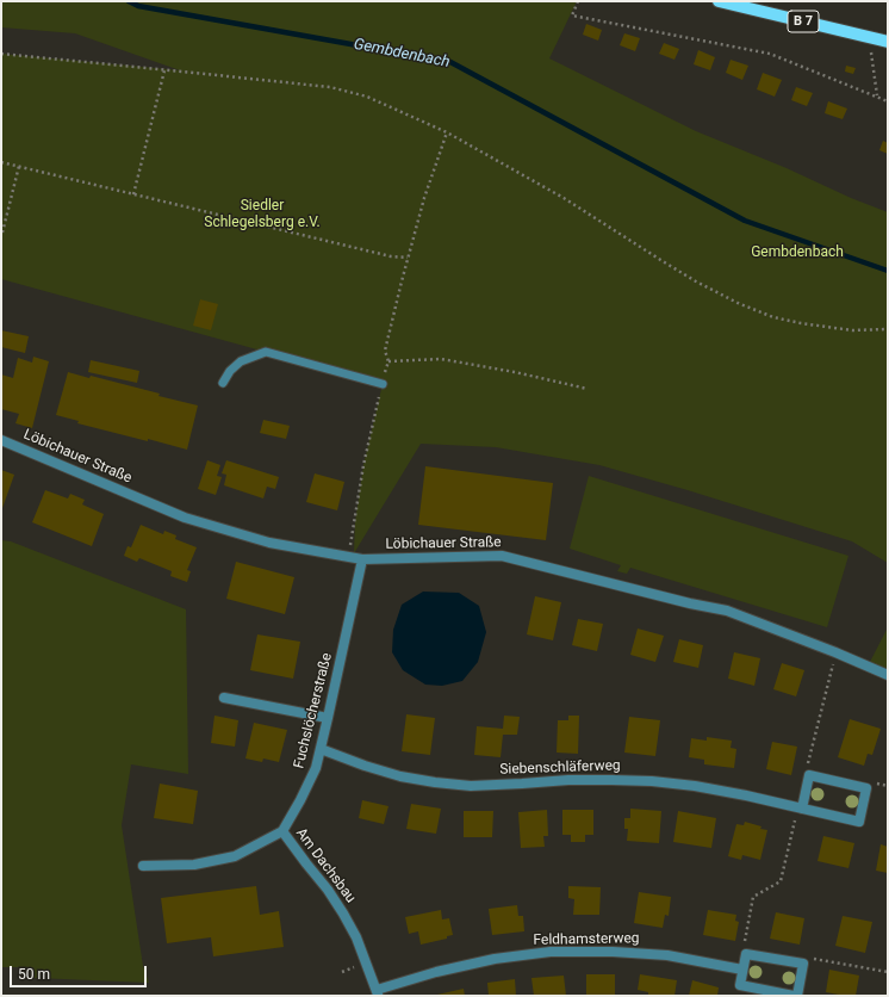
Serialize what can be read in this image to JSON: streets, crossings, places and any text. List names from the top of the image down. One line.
{"streets":{"main road":["B 7"],"street":["Löbichauer Straße","Fuchslöcherstraße","Siebenschläferweg","Am Dachsbau","Feldhamsterweg"]},"crossings":[["Löbichauer Straße","Fuchslöcherstraße"],["Fuchslöcherstraße","Siebenschläferweg"],["Fuchslöcherstraße","Am Dachsbau"],["Am Dachsbau","Feldhamsterweg"]],"water":["Gembdenbach"],"parks":["Siedler Schlegelsberg e.V.","Gembdenbach"],"scale_bar":"50 m"}
